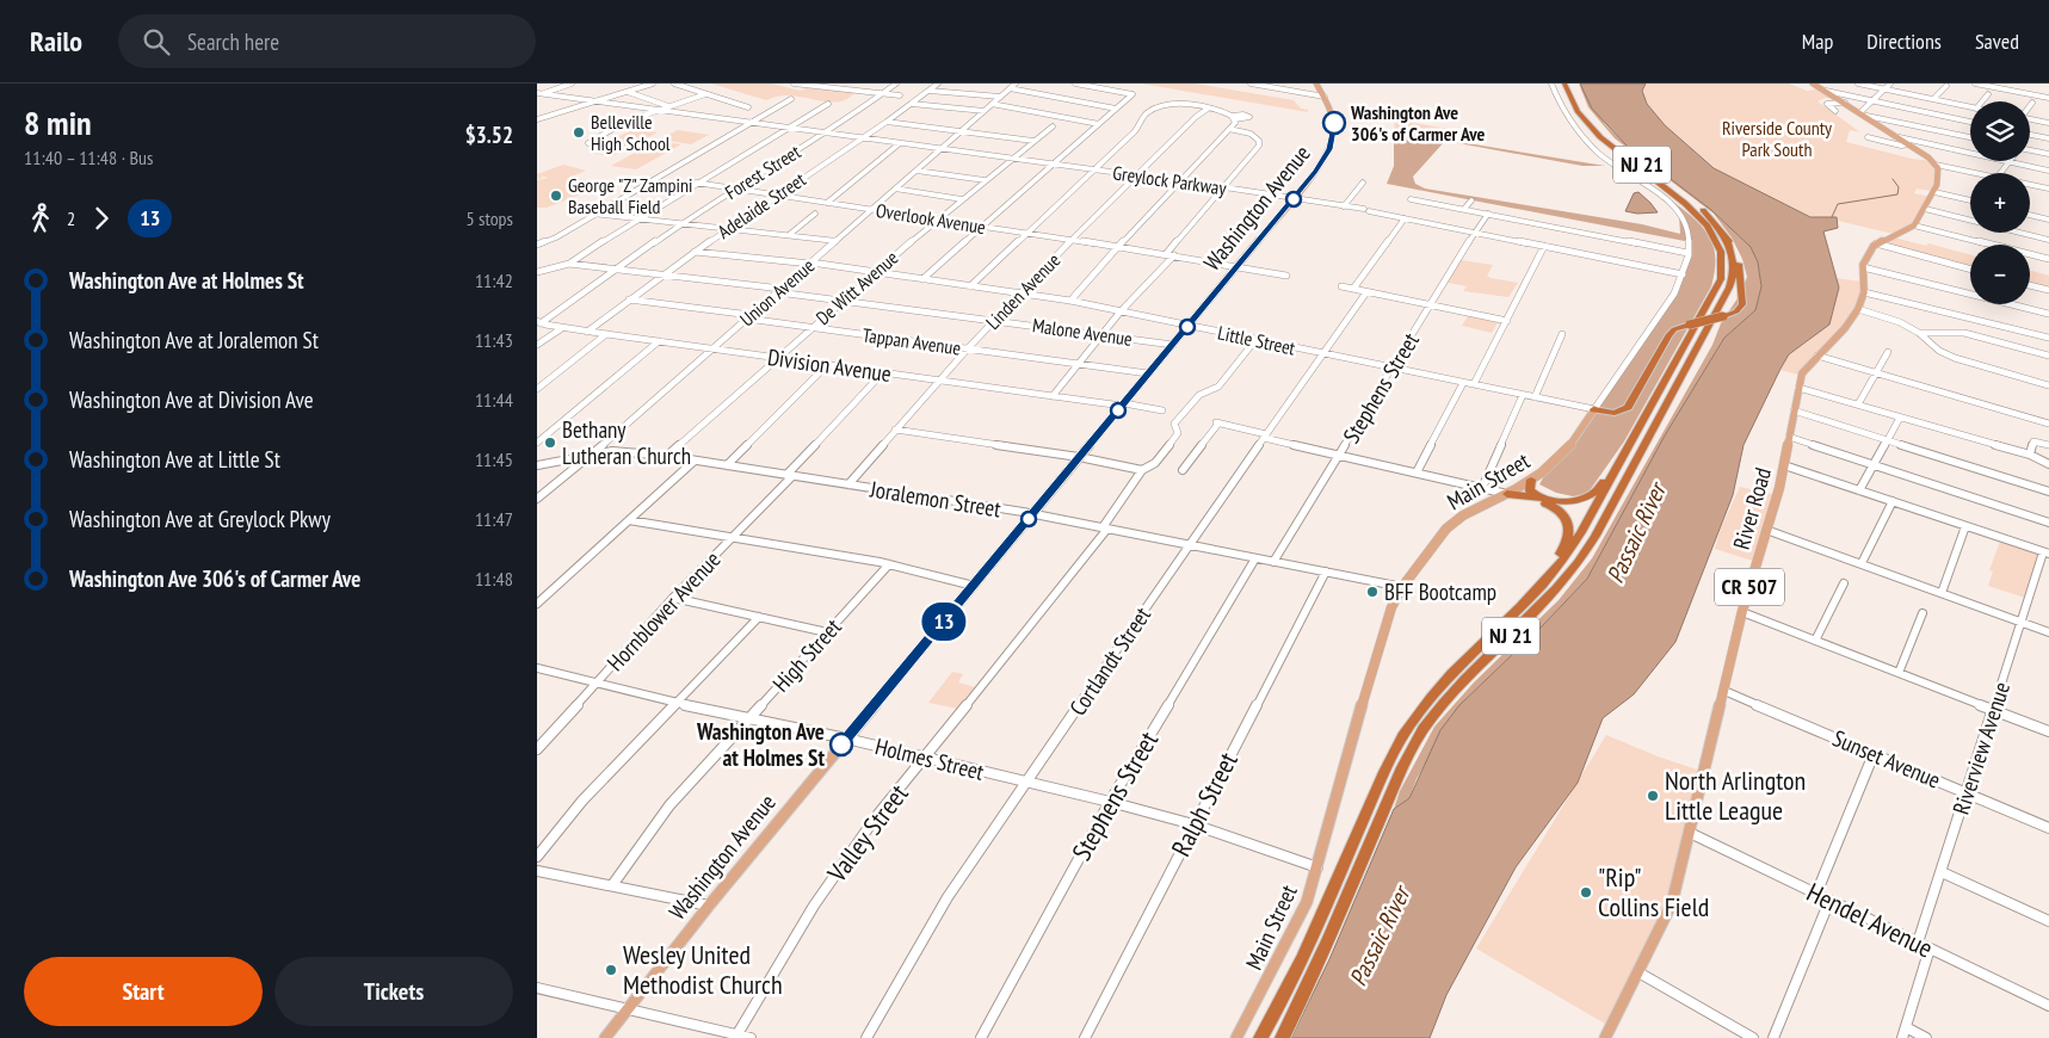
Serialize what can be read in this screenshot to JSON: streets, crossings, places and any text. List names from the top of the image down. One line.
{"streets":{"highway":["NJ 21"],"main road":["Washington Avenue","Main Street","River Road","CR 507"],"street":["Forest Street","Greylock Parkway","Adelaide Street","Overlook Avenue","De Witt Avenue","Linden Avenue","Union Avenue","Malone Avenue","Little Street","Tappan Avenue","Division Avenue","Stephens Street","Joralemon Street","Hornblower Avenue","High Street","Cortlandt Street","Riverview Avenue","Holmes Street","Sunset Avenue","Ralph Street","Valley Street","Hendel Avenue"]},"crossings":[["Forest Street","Greylock Parkway"],["Forest Street","Overlook Avenue"],["Forest Street","Malone Avenue"],["Forest Street","Division Avenue"],["Greylock Parkway","Adelaide Street"],["Greylock Parkway","Washington Avenue"],["Greylock Parkway","De Witt Avenue"],["Greylock Parkway","Linden Avenue"],["Greylock Parkway","Union Avenue"],["Greylock Parkway","Stephens Street"],["Greylock Parkway","Main Street"],["Adelaide Street","Overlook Avenue"],["Adelaide Street","Malone Avenue"],["Adelaide Street","Little Street"],["Adelaide Street","Tappan Avenue"],["Adelaide Street","Division Avenue"],["Washington Avenue","Malone Avenue"],["Washington Avenue","Little Street"],["Washington Avenue","Tappan Avenue"],["Washington Avenue","Division Avenue"],["Washington Avenue","Joralemon Street"],["Washington Avenue","Holmes Street"],["Overlook Avenue","De Witt Avenue"],["Overlook Avenue","Linden Avenue"],["Overlook Avenue","Union Avenue"],["De Witt Avenue","Malone Avenue"],["De Witt Avenue","Little Street"],["De Witt Avenue","Tappan Avenue"],["De Witt Avenue","Division Avenue"],["De Witt Avenue","Joralemon Street"],["Linden Avenue","Malone Avenue"],["Linden Avenue","Little Street"],["Linden Avenue","Tappan Avenue"],["Linden Avenue","Division Avenue"],["Linden Avenue","Joralemon Street"],["Union Avenue","Malone Avenue"],["Union Avenue","Little Street"],["Union Avenue","Tappan Avenue"],["Union Avenue","Division Avenue"],["Union Avenue","Joralemon Street"],["Little Street","Stephens Street"],["Little Street","Main Street"],["Little Street","Cortlandt Street"],["Little Street","Valley Street"],["Division Avenue","Hornblower Avenue"],["Stephens Street","Joralemon Street"],["Stephens Street","Holmes Street"],["Main Street","Joralemon Street"],["Main Street","Holmes Street"],["Joralemon Street","Hornblower Avenue"],["Joralemon Street","Cortlandt Street"],["Joralemon Street","Ralph Street"],["Joralemon Street","Valley Street"],["River Road","Sunset Avenue"],["River Road","Hendel Avenue"],["Hornblower Avenue","Holmes Street"],["High Street","Holmes Street"],["Cortlandt Street","Holmes Street"],["Riverview Avenue","Sunset Avenue"],["Riverview Avenue","Hendel Avenue"],["Holmes Street","Ralph Street"],["Holmes Street","Valley Street"]],"water":["Passaic River"],"parks":["Riverside County Park South"],"places":["Washington Ave 306's of Carmer Ave","Belleville High School","George \"Z\" Zampini Baseball Field","Bethany Lutheran Church","BFF Bootcamp","Washington Ave at Holmes St","North Arlington Little League","\"Rip\" Collins Field","Wesley United Methodist Church"],"lines":["bus line 13"],"page":{"header":"Railo","search":"Search here","nav":["Map","Directions","Saved"],"heading":["8 min","11:40 – 11:48 · Bus","$3.52"],"on_map":"13","map_buttons":["+","−"],"legs":["2","13","5 stops"],"list":[{"name":"Washington Ave at Holmes St","value":"11:42"},{"name":"Washington Ave at Joralemon St","value":"11:43"},{"name":"Washington Ave at Division Ave","value":"11:44"},{"name":"Washington Ave at Little St","value":"11:45"},{"name":"Washington Ave at Greylock Pkwy","value":"11:47"},{"name":"Washington Ave 306's of Carmer Ave","value":"11:48"}],"buttons":["Start","Tickets"]}}
